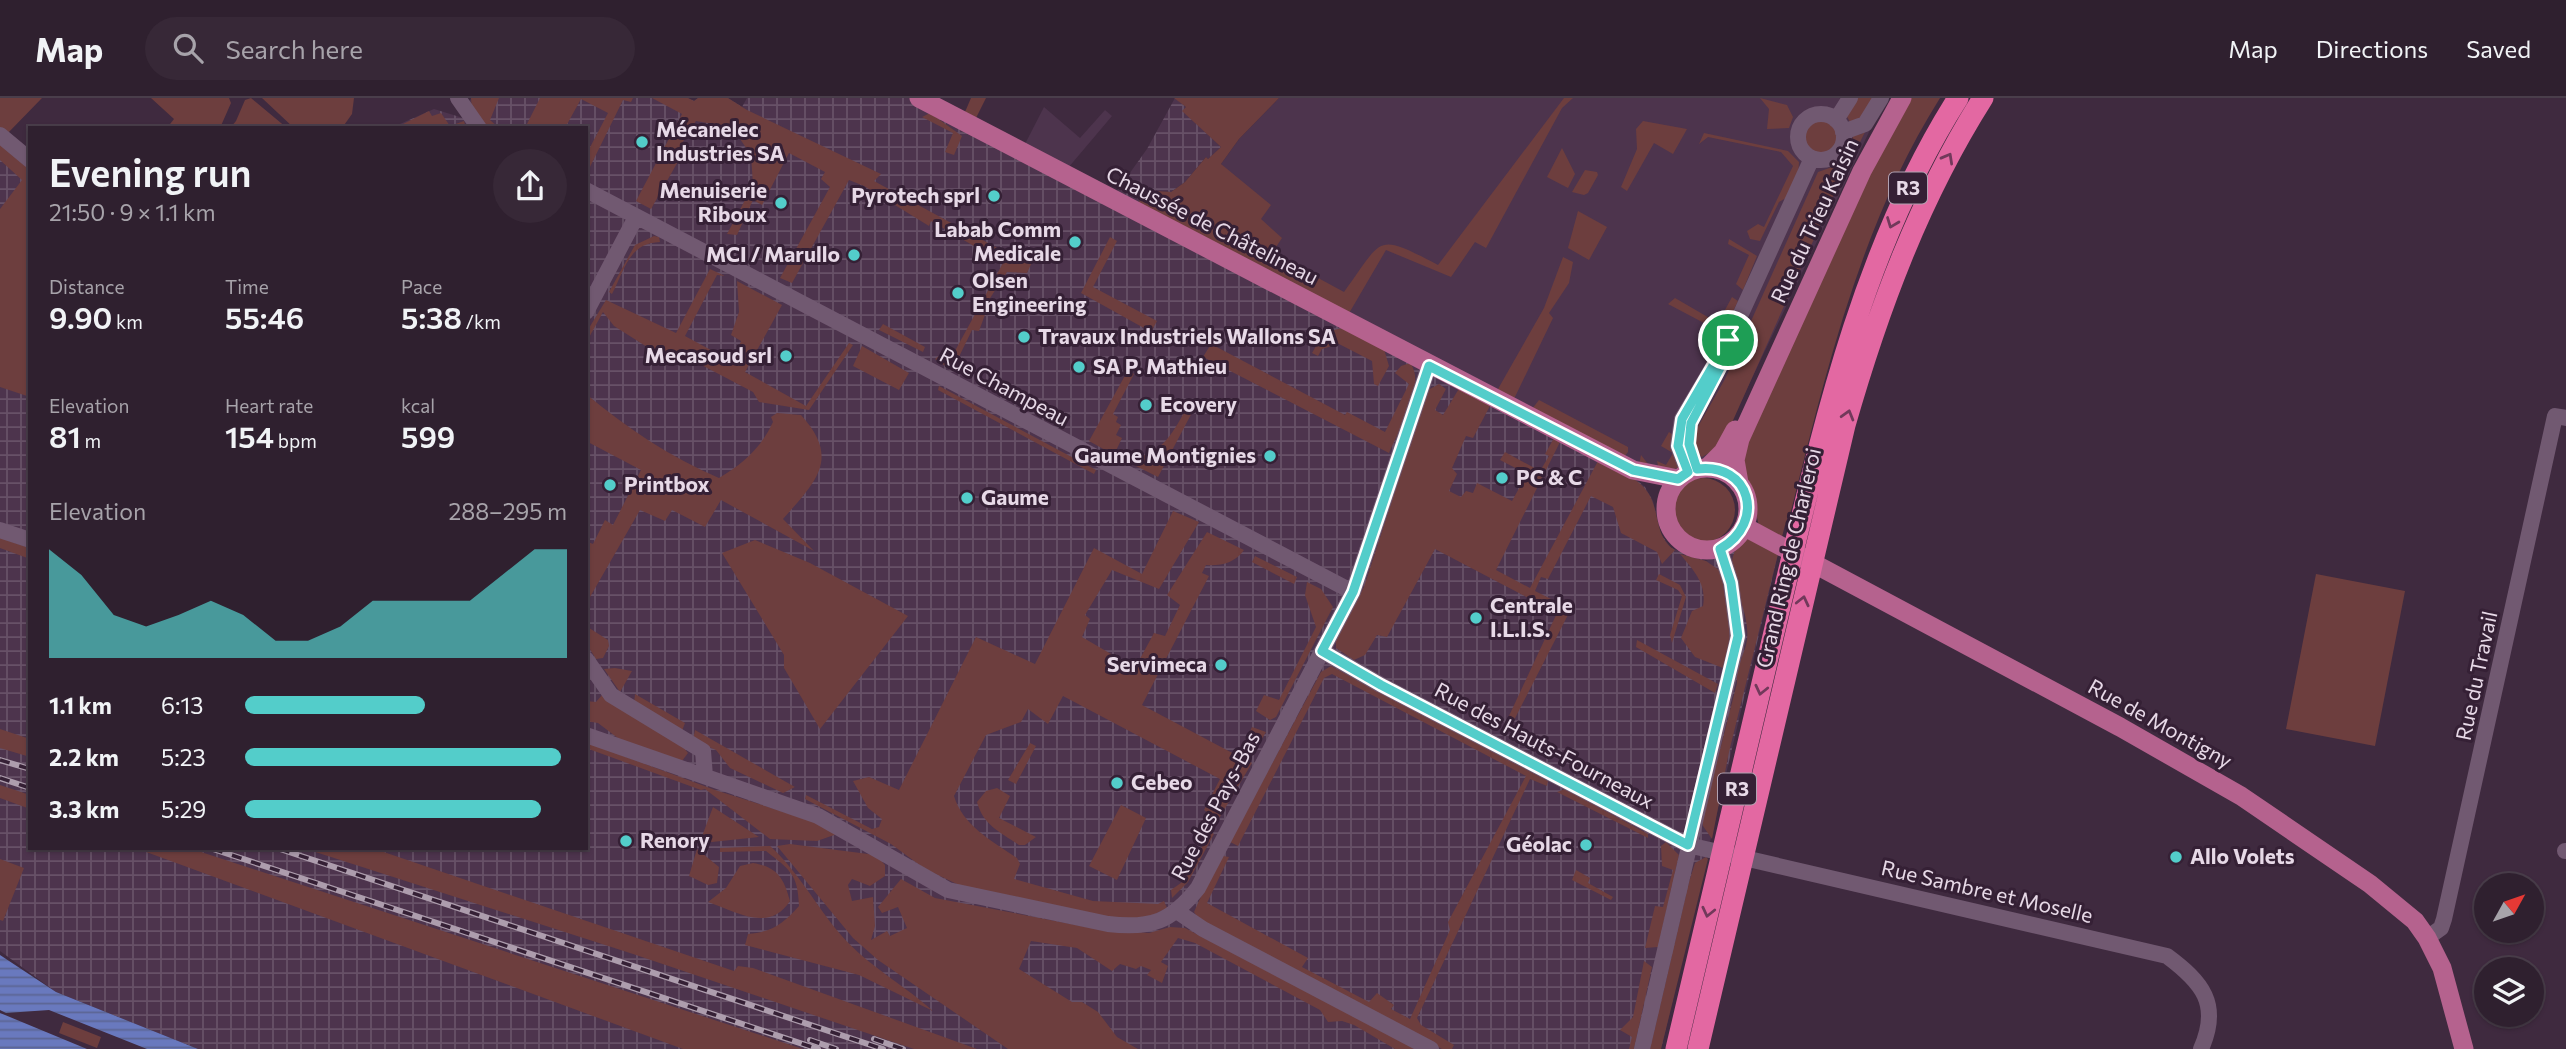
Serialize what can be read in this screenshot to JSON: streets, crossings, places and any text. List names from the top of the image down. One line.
{"streets":{"highway":["R3","Grand Ring de Charleroi"],"main road":["Rue du Trieu Kaisin","Chaussée de Châtelineau","Rue de Montigny"],"street":["Rue Champeau","Rue du Travail","Rue des Hauts-Fourneaux","Rue des Pays-Bas","Rue Sambre et Moselle"]},"crossings":[["Rue du Trieu Kaisin","Rue de Montigny"],["Chaussée de Châtelineau","Rue des Pays-Bas"],["Rue Champeau","Rue des Pays-Bas"],["Rue du Travail","Rue de Montigny"],["Rue des Hauts-Fourneaux","Rue des Pays-Bas"],["Rue des Hauts-Fourneaux","Rue Sambre et Moselle"]],"places":["Mécanelec Industries SA","Pyrotech sprl","Menuiserie Riboux","Labab Comm Medicale","MCI / Marullo","Olsen Engineering","Travaux Industriels Wallons SA","Mecasoud srl","SA P. Mathieu","Ecovery","Gaume Montignies","PC & C","Printbox","Gaume","Centrale I.L.I.S.","Servimeca","Cebeo","Renory","Géolac","Allo Volets"],"north":"top right","page":{"header":"Map","search":"Search here","nav":["Map","Directions","Saved"],"heading":["Evening run","21:50 · 9 × 1.1 km"],"stats":[["Distance","9.90 km"],["Time","55:46"],["Pace","5:38 /km"],["Elevation","81 m"],["Heart rate","154 bpm"],["kcal","599"]],"chart":["Elevation","288–295 m"],"list":[{"name":"1.1 km","note":"6:13"},{"name":"2.2 km","note":"5:23"},{"name":"3.3 km","note":"5:29"}]}}
